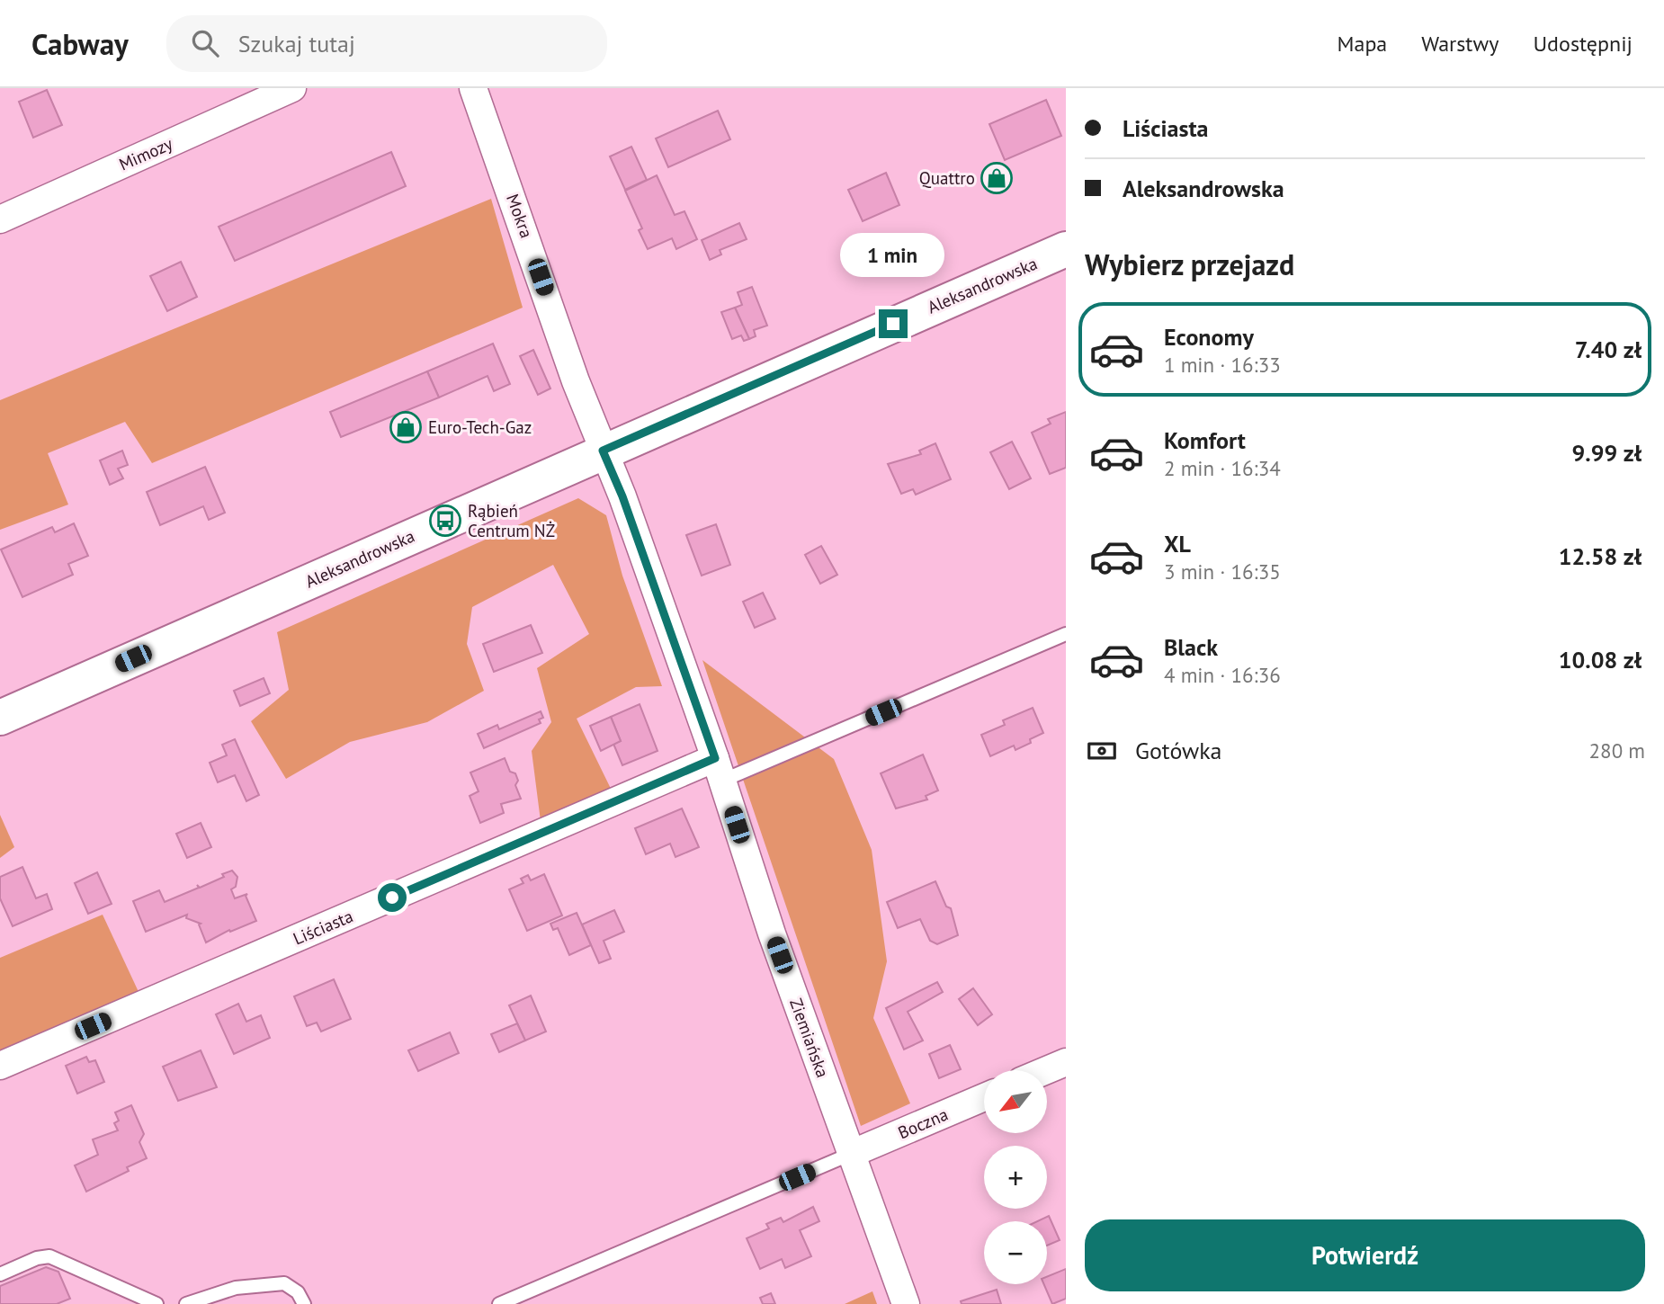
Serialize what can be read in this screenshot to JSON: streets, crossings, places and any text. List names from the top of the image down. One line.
{"streets":{"main road":["Aleksandrowska"],"street":["Mimozy","Mokra","Liściasta","Ziemiańska","Boczna"]},"crossings":[["Mokra","Aleksandrowska"],["Mokra","Ziemiańska"],["Aleksandrowska","Ziemiańska"],["Liściasta","Ziemiańska"],["Ziemiańska","Boczna"]],"places":{"shop":["Quattro","Euro-Tech-Gaz"],"bus stop":["Rąbień Centrum NŻ"]},"north":"bottom left","page":{"header":"Cabway","search":"Szukaj tutaj","nav":["Mapa","Warstwy","Udostępnij"],"banner":["Liściasta","Aleksandrowska"],"heading":"Wybierz przejazd","bubble":"1 min","list":[{"name":"Economy","note":"1 min · 16:33","value":"7.40 zł"},{"name":"Komfort","note":"2 min · 16:34","value":"9.99 zł"},{"name":"XL","note":"3 min · 16:35","value":"12.58 zł"},{"name":"Black","note":"4 min · 16:36","value":"10.08 zł"}],"pay":["Gotówka","280 m"],"map_buttons":["+","−"],"buttons":"Potwierdź"}}
